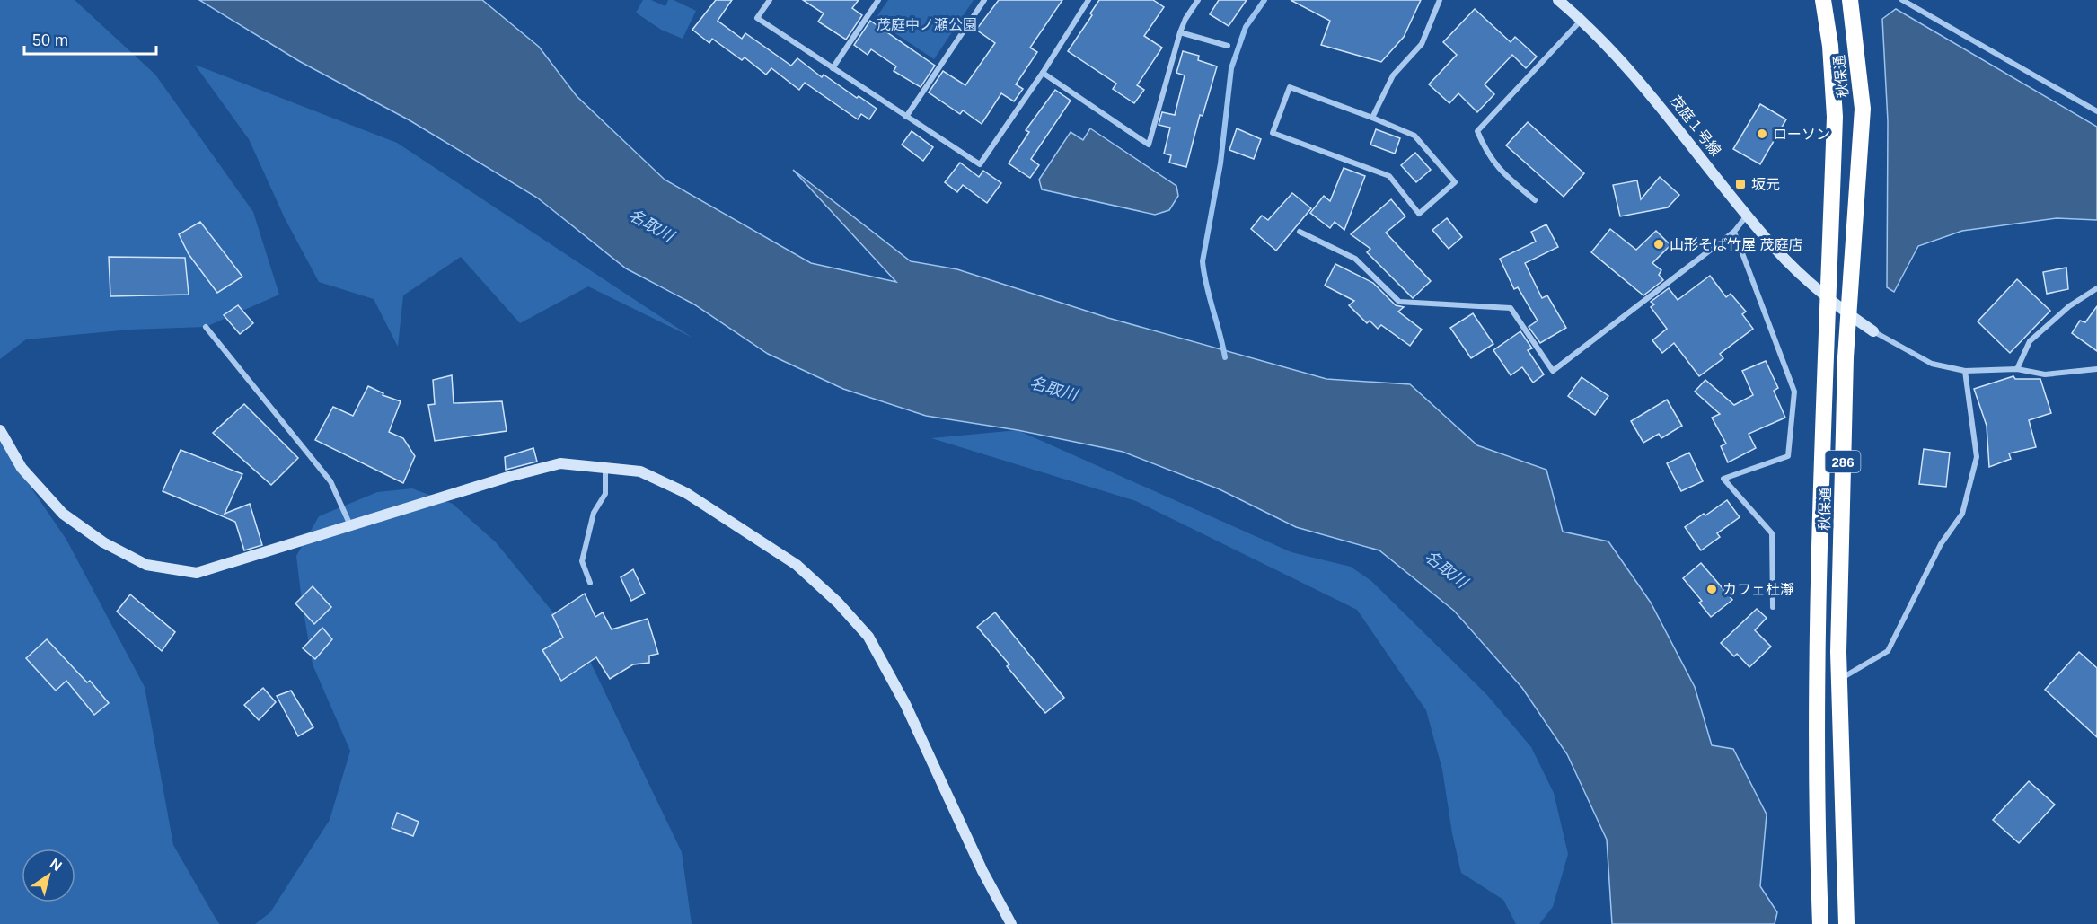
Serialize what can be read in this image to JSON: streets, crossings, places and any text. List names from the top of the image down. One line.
{"streets":{"highway":["秋保通","286"],"street":["茂庭１号線"]},"crossings":[["秋保通","茂庭１号線"]],"water":["名取川"],"parks":["茂庭中ノ瀬公園"],"places":{"other":["ローソン","山形そば竹屋 茂庭店","カフェ杜瀞"],"transit":["坂元"]},"scale_bar":"50 m","north":"top right"}
